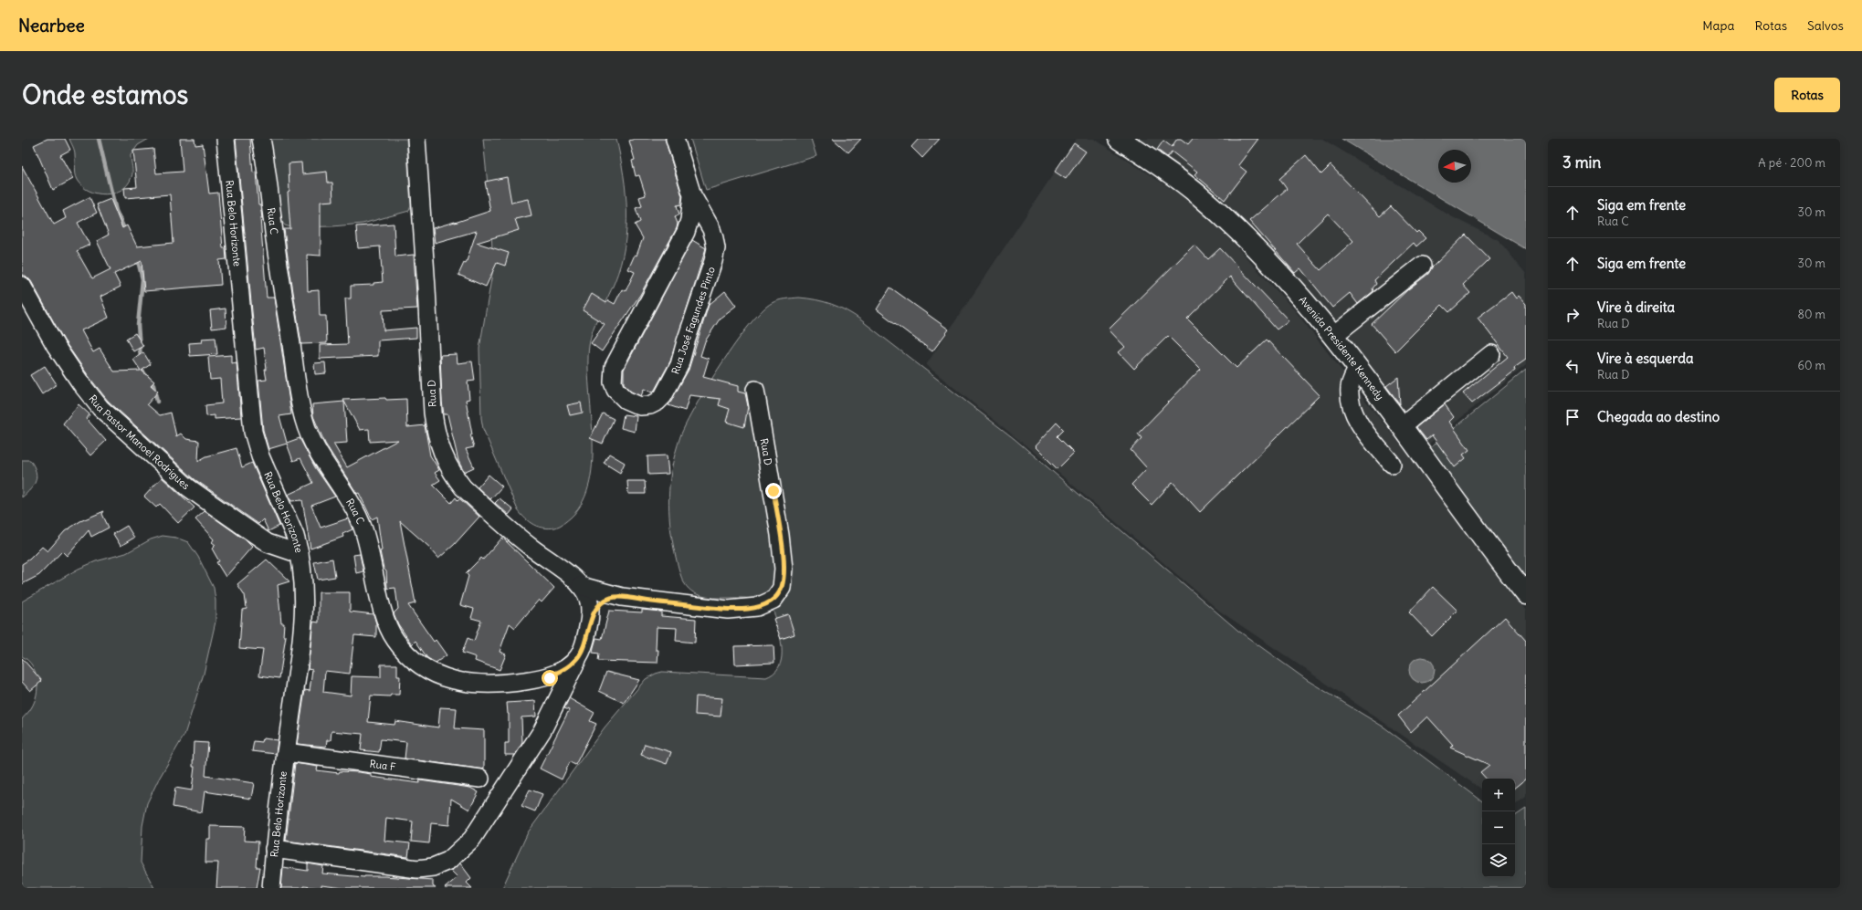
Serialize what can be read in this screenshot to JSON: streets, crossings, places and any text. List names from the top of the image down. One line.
{"streets":{"main road":["Avenida Presidente Kennedy"],"street":["Rua C","Rua Belo Horizonte","Rua José Fagundes Pinto","Rua D","Rua Pastor Manoel Rodrigues","Rua F"]},"crossings":[["Rua C","Rua D"],["Rua Belo Horizonte","Rua Pastor Manoel Rodrigues"],["Rua Belo Horizonte","Rua F"]],"north":"left","page":{"header":"Nearbee","nav":["Mapa","Rotas","Salvos"],"buttons":"Rotas","title":"Onde estamos","heading":["3 min","A pé · 200 m"],"list":[["Siga em frente","Rua C","30 m"],["Siga em frente","30 m"],["Vire à direita","Rua D","80 m"],["Vire à esquerda","Rua D","60 m"],"Chegada ao destino"],"map_buttons":["+","−"]}}
